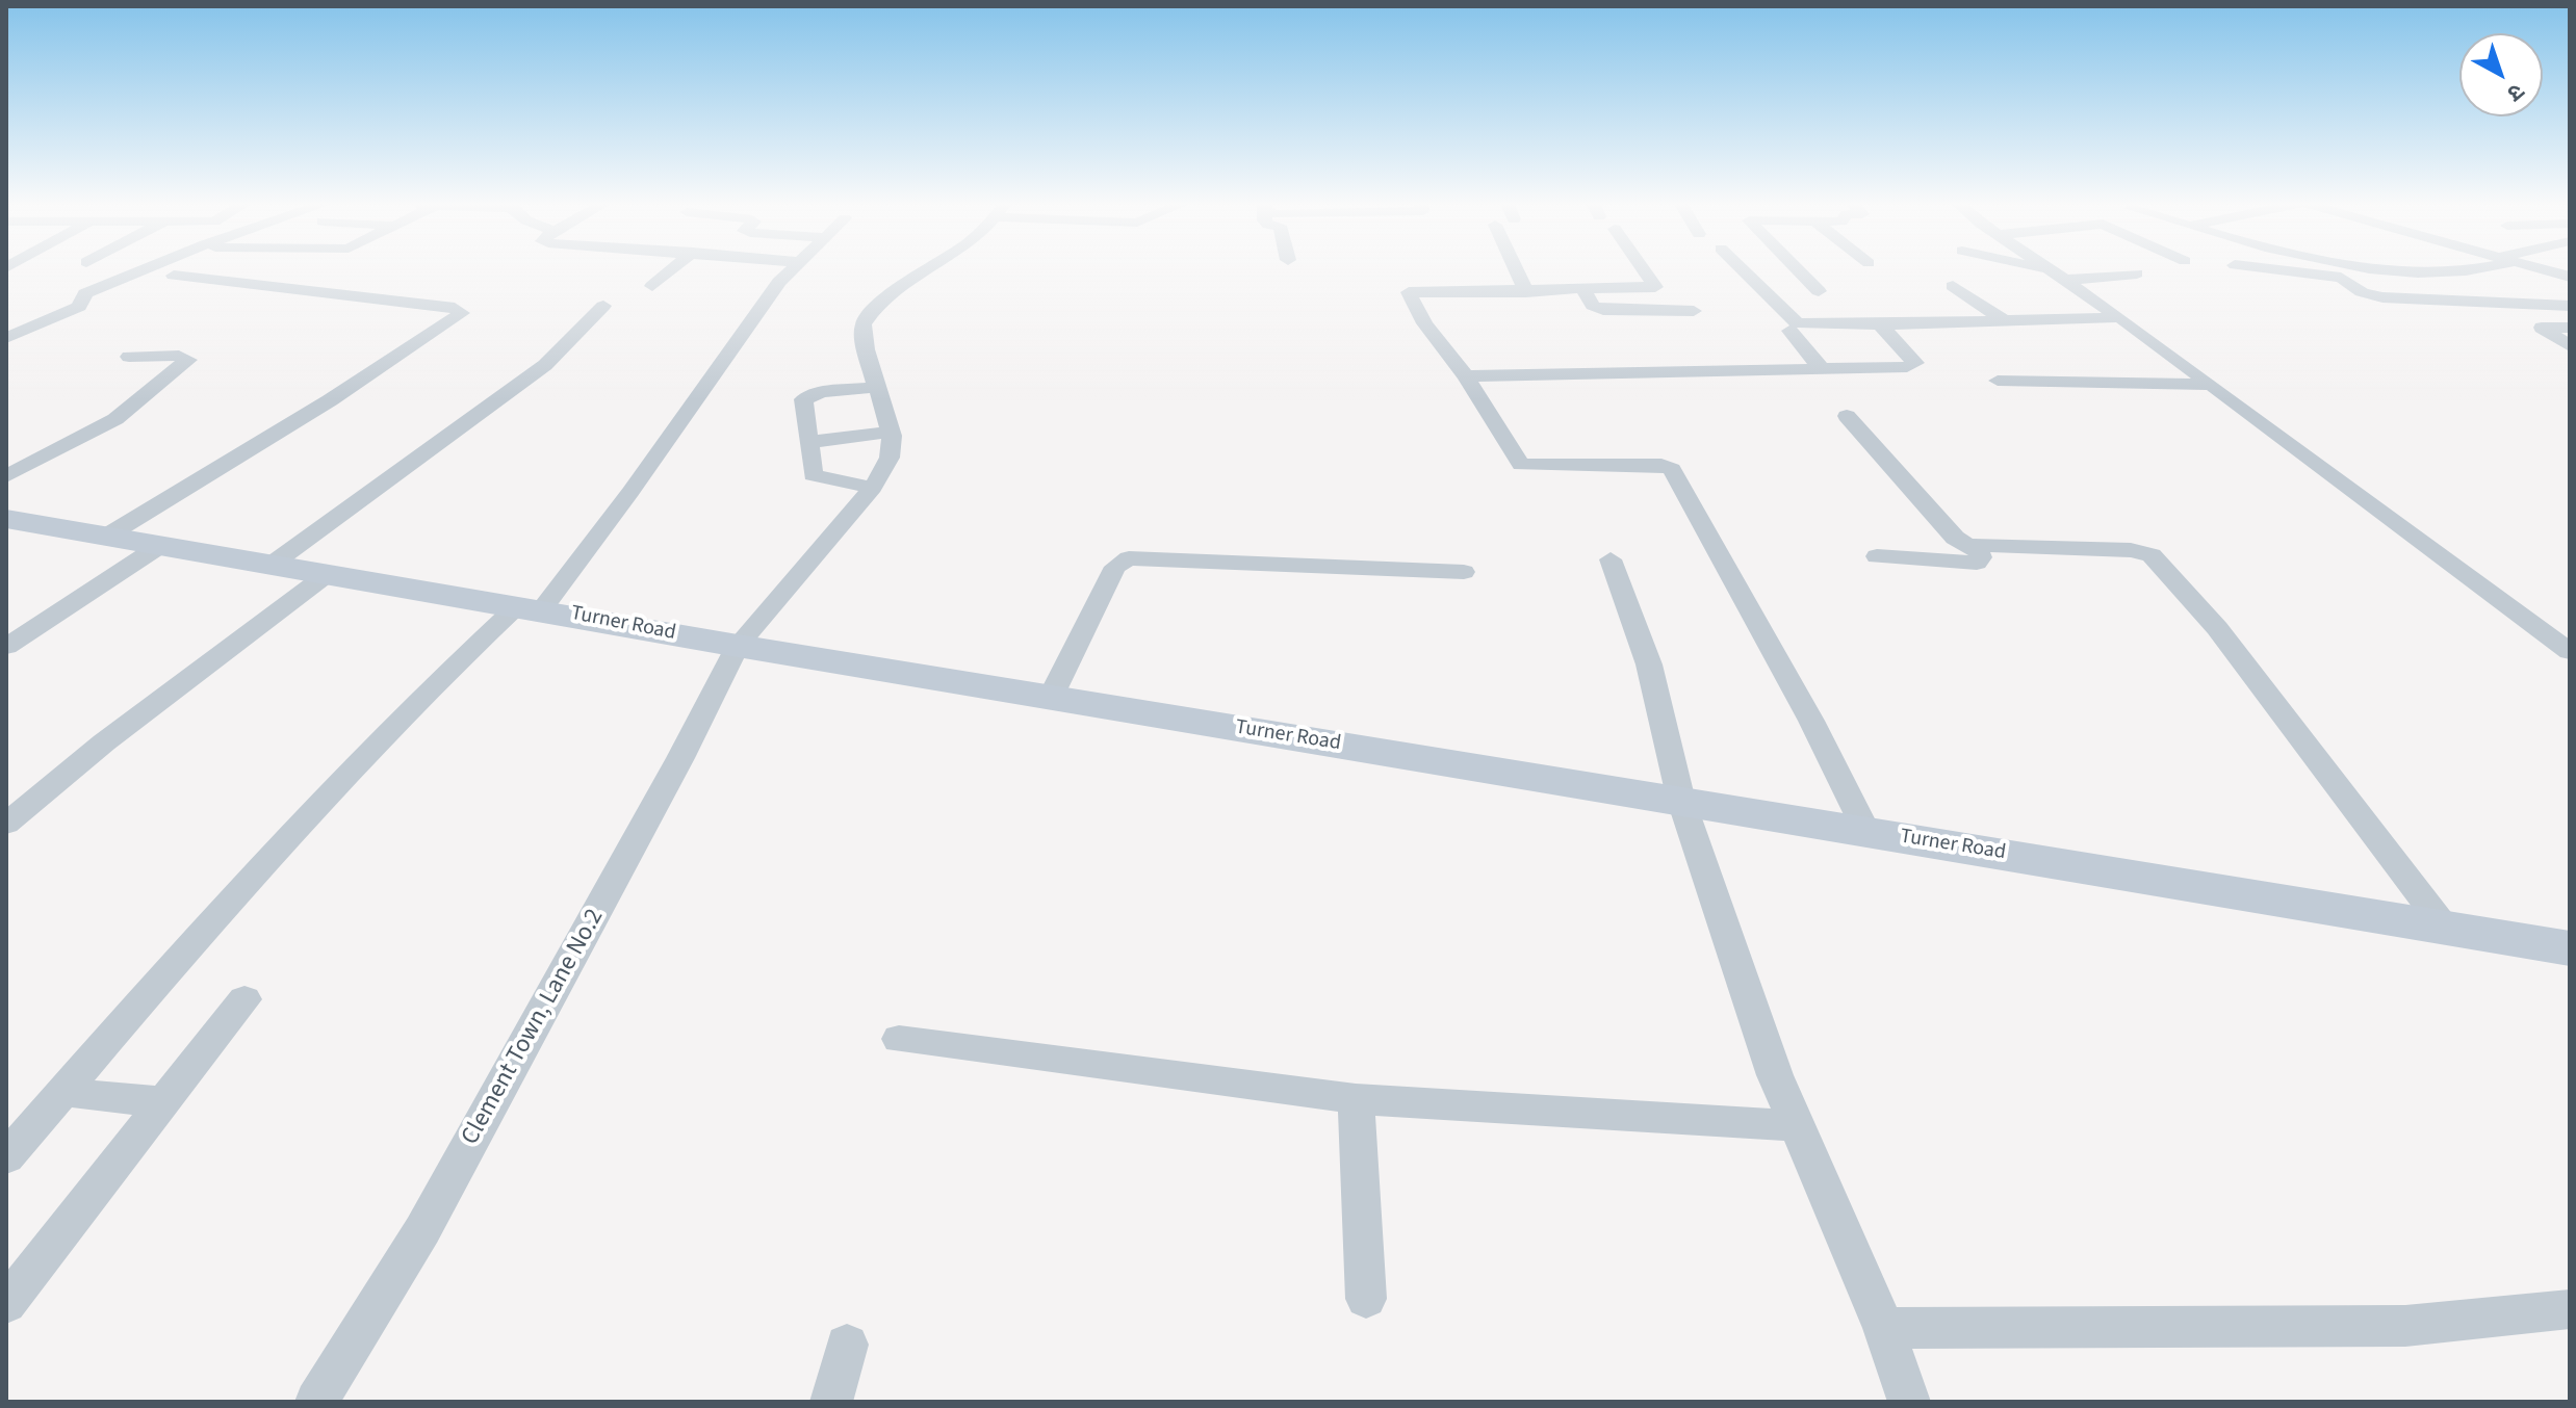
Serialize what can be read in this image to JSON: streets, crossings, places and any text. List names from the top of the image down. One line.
{"streets":{"main road":["Turner Road"],"street":["Clement Town, Lane No.2"]},"crossings":[["Turner Road","Clement Town, Lane No.2"]],"north":"bottom right"}
